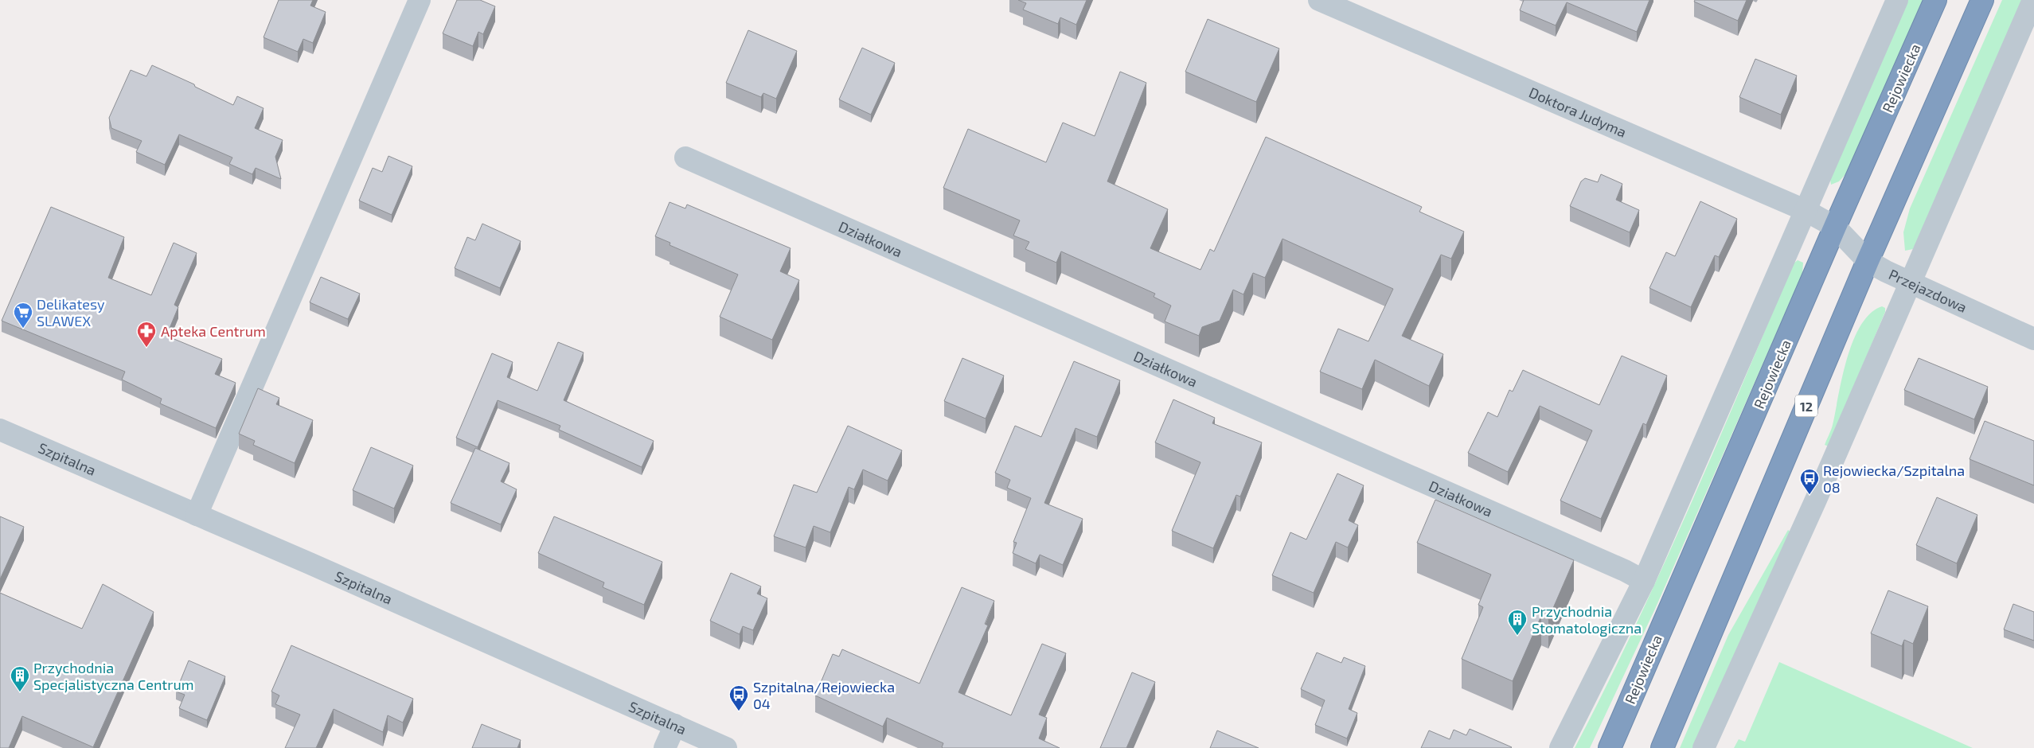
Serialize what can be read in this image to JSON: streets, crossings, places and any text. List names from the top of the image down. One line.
{"streets":{"highway":["Rejowiecka","12"],"street":["Doktora Judyma","Działkowa","Przejazdowa","Szpitalna"]},"crossings":[["Rejowiecka","Doktora Judyma"],["Rejowiecka","Przejazdowa"],["Doktora Judyma","Przejazdowa"],["Przejazdowa","12"]],"places":{"supermarket":["Delikatesy SLAWEX"],"pharmacy":["Apteka Centrum"],"bus stop":["Rejowiecka/Szpitalna 08","Szpitalna/Rejowiecka 04"],"building":["Przychodnia Stomatologiczna","Przychodnia Specjalistyczna Centrum"]}}
